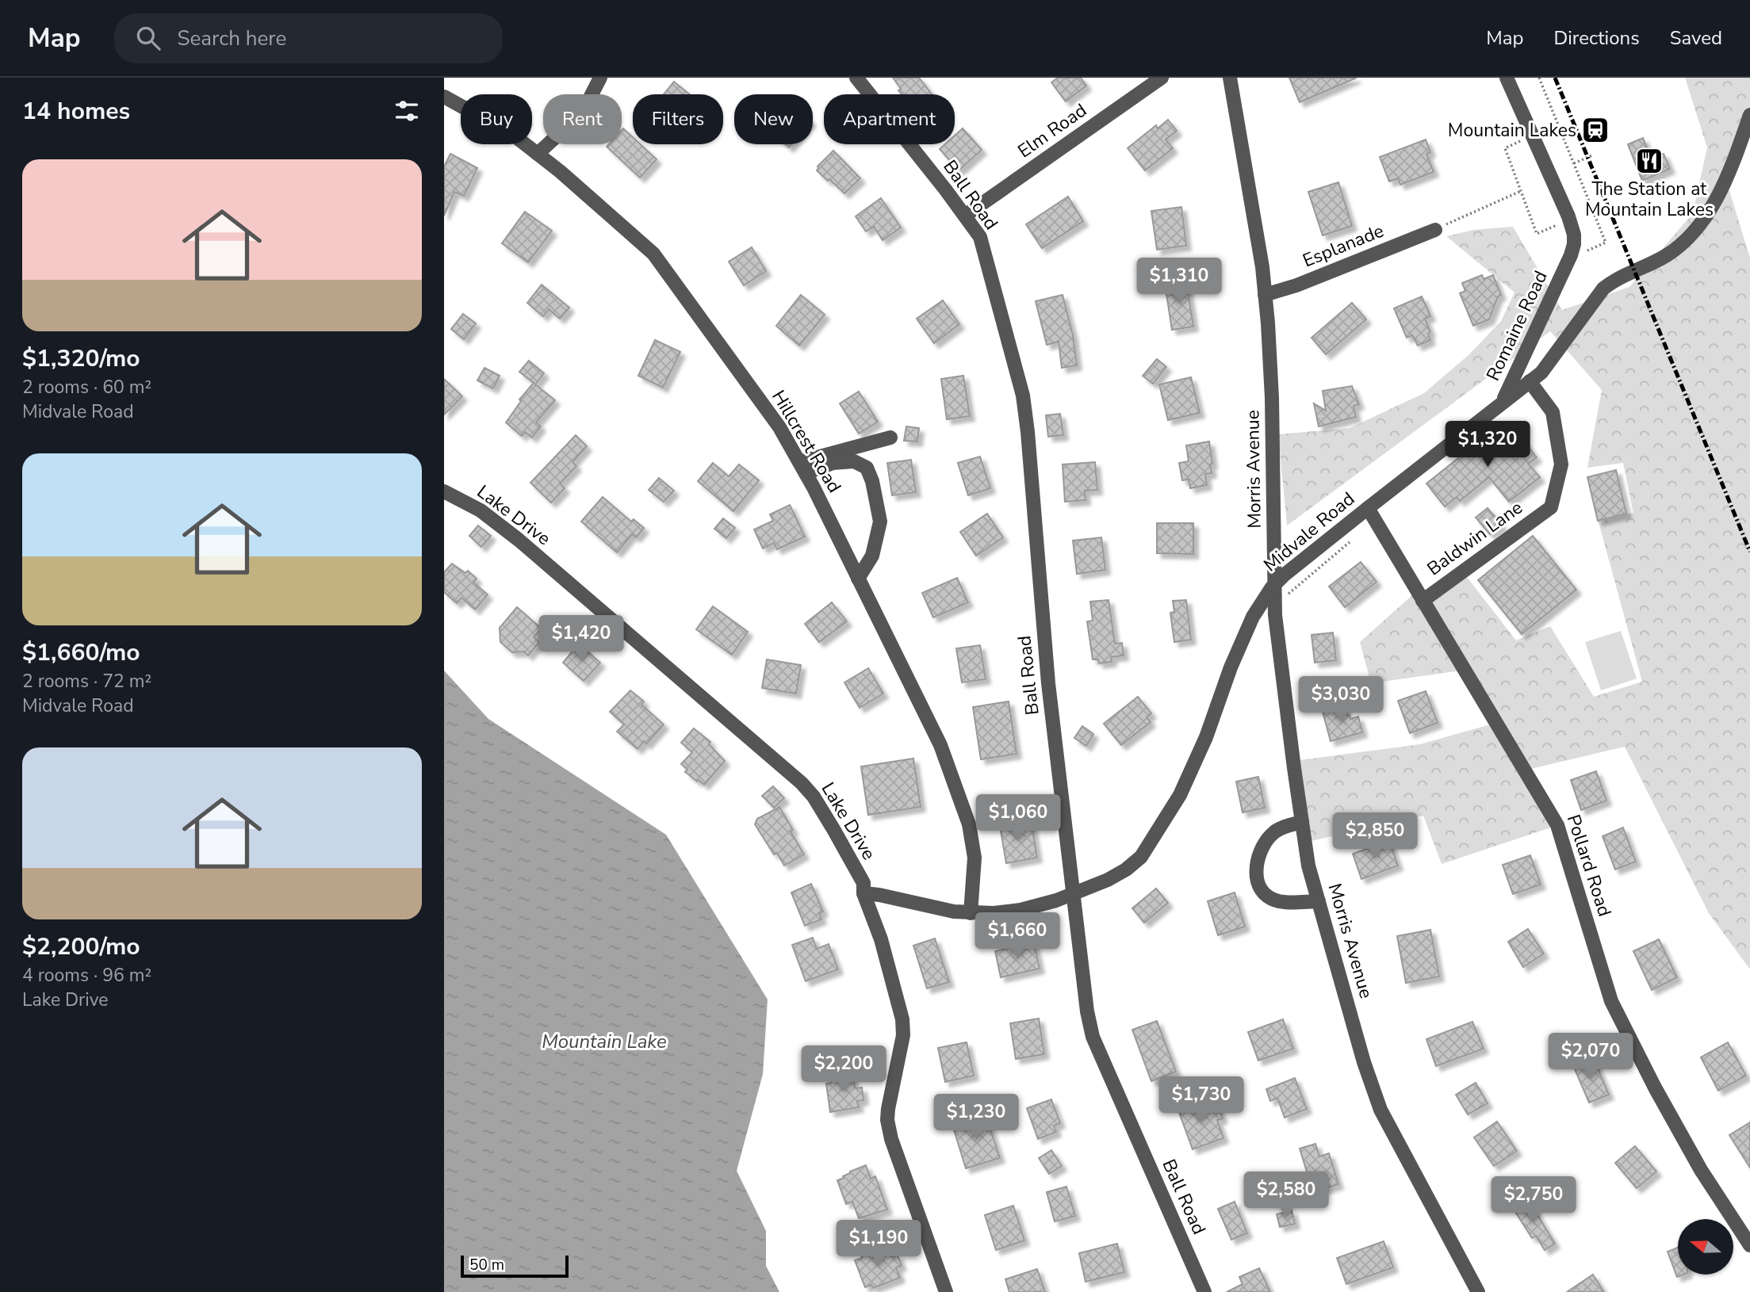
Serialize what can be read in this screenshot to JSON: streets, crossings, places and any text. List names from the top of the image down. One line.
{"streets":{"street":["Elm Road","Ball Road","Esplanade","Romaine Road","Hillcrest Road","Morris Avenue","Lake Drive","Midvale Road","Baldwin Lane","Pollard Road"]},"crossings":[["Elm Road","Ball Road"],["Ball Road","Midvale Road"],["Esplanade","Morris Avenue"],["Romaine Road","Midvale Road"],["Romaine Road","Baldwin Lane"],["Hillcrest Road","Midvale Road"],["Morris Avenue","Midvale Road"],["Lake Drive","Midvale Road"],["Midvale Road","Pollard Road"],["Baldwin Lane","Pollard Road"]],"water":["Mountain Lake"],"places":{"station":["Mountain Lakes"],"restaurant":["The Station at Mountain Lakes"]},"scale_bar":"50 m","north":"left","page":{"header":"Map","search":"Search here","nav":["Map","Directions","Saved"],"heading":"14 homes","chip":["Buy","Rent","Filters","New","Apartment"],"list":[{"name":"$1,320/mo","note":"2 rooms · 60 m² · Midvale Road"},{"name":"$1,660/mo","note":"2 rooms · 72 m² · Midvale Road"},{"name":"$2,200/mo","note":"4 rooms · 96 m² · Lake Drive"}],"price":["$1,310","$1,320","$1,420","$3,030","$1,060","$2,850","$1,660","$2,070","$2,200","$1,730","$1,230","$2,580","$2,750","$1,190"],"scale":"50 m"}}
